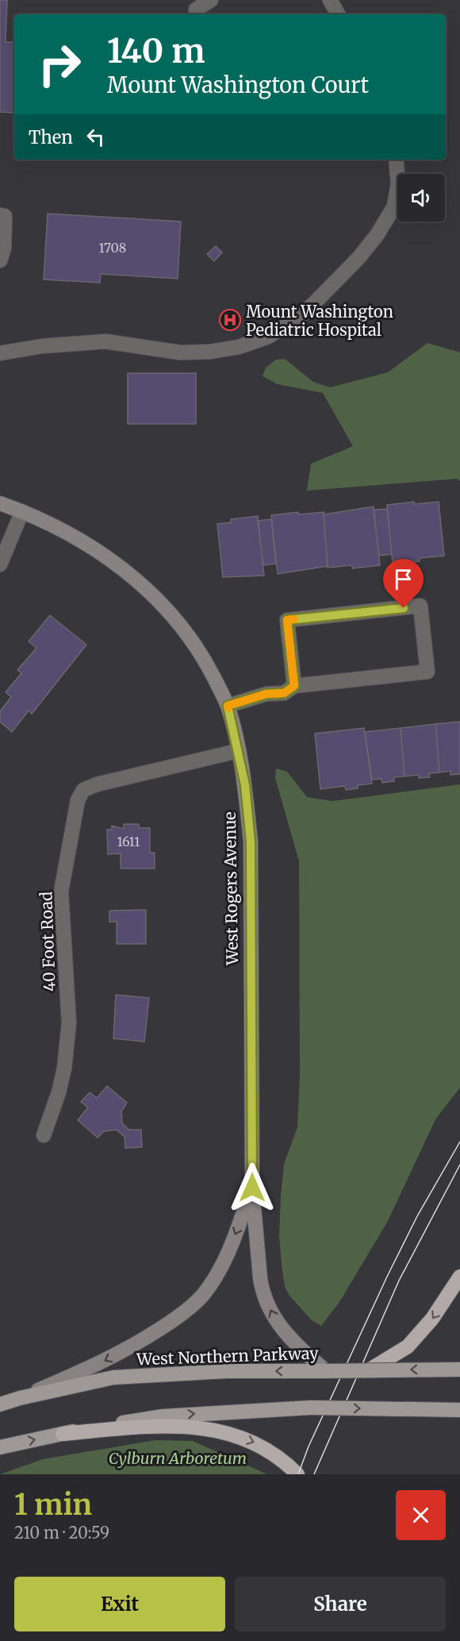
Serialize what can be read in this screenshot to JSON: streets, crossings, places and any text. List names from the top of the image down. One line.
{"streets":{"main road":["West Northern Parkway"],"street":["West Rogers Avenue","40 Foot Road"]},"crossings":[["West Rogers Avenue","40 Foot Road"],["West Rogers Avenue","West Northern Parkway"]],"parks":["Cylburn Arboretum"],"places":{"hospital":["Mount Washington Pediatric Hospital"]},"house_numbers":["1708","1611"],"page":{"turn":["140 m","Mount Washington Court"],"then":"Then","heading":["1 min","210 m · 20:59"],"buttons":["Exit","Share"]}}
